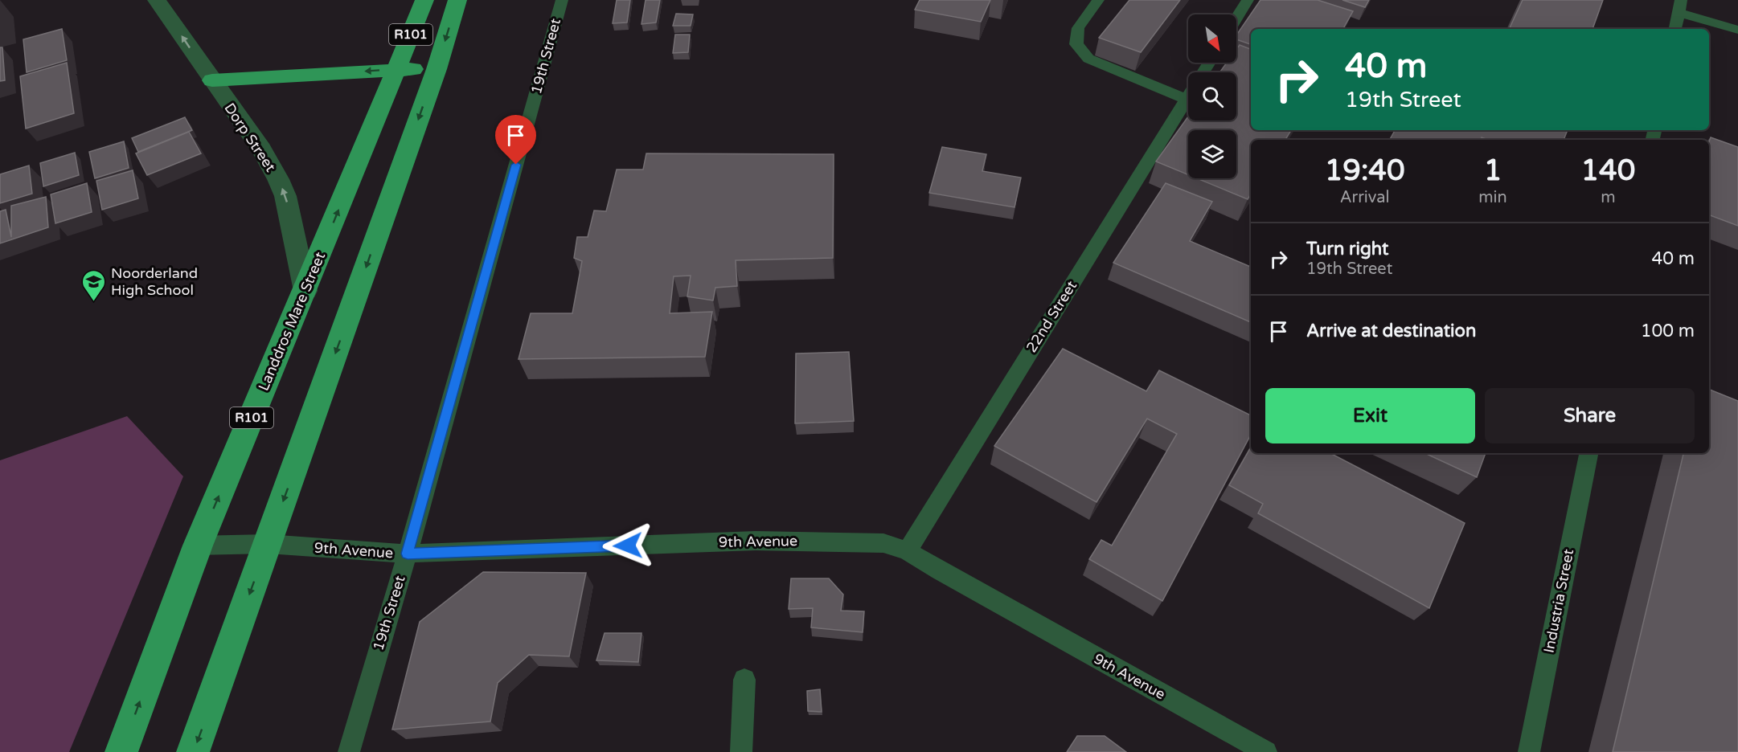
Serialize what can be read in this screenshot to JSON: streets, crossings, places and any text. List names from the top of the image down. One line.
{"streets":{"main road":["R101","Landdros Mare Street"],"street":["Dorp Street"],"lane":["19th Street","22nd Street","9th Avenue","Industria Street"]},"crossings":[["R101","9th Avenue"],["19th Street","9th Avenue"],["Dorp Street","Landdros Mare Street"],["22nd Street","9th Avenue"],["Landdros Mare Street","9th Avenue"]],"one_way":["Dorp Street"],"places":{"school or university":["Noorderland High School"]},"north":"bottom right","page":{"turn":["40 m","19th Street"],"eta":["19:40","Arrival","1","min","140","m"],"list":[{"name":"Turn right","note":"19th Street","value":"40 m"},{"name":"Arrive at destination","value":"100 m"}],"buttons":["Exit","Share"]}}
